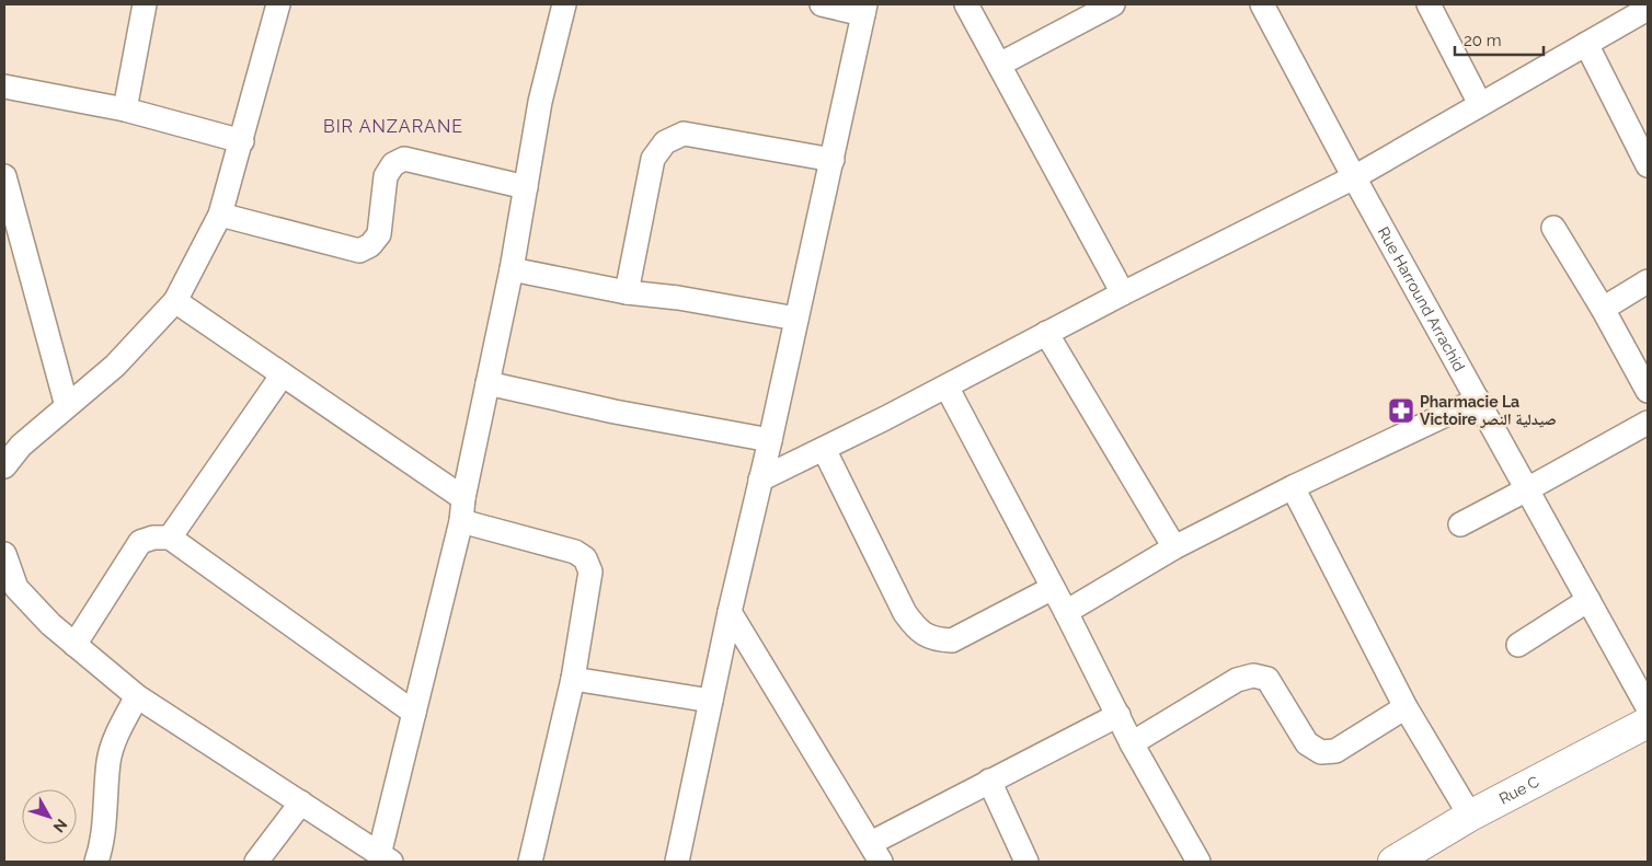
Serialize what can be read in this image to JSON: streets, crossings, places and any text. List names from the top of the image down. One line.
{"streets":{"street":["Rue Harround Arrachid","Rue C"]},"districts":["BIR ANZARANE"],"places":{"pharmacy":["Pharmacie La Victoire صيدلية النصر"]},"scale_bar":"20 m","north":"bottom right"}
